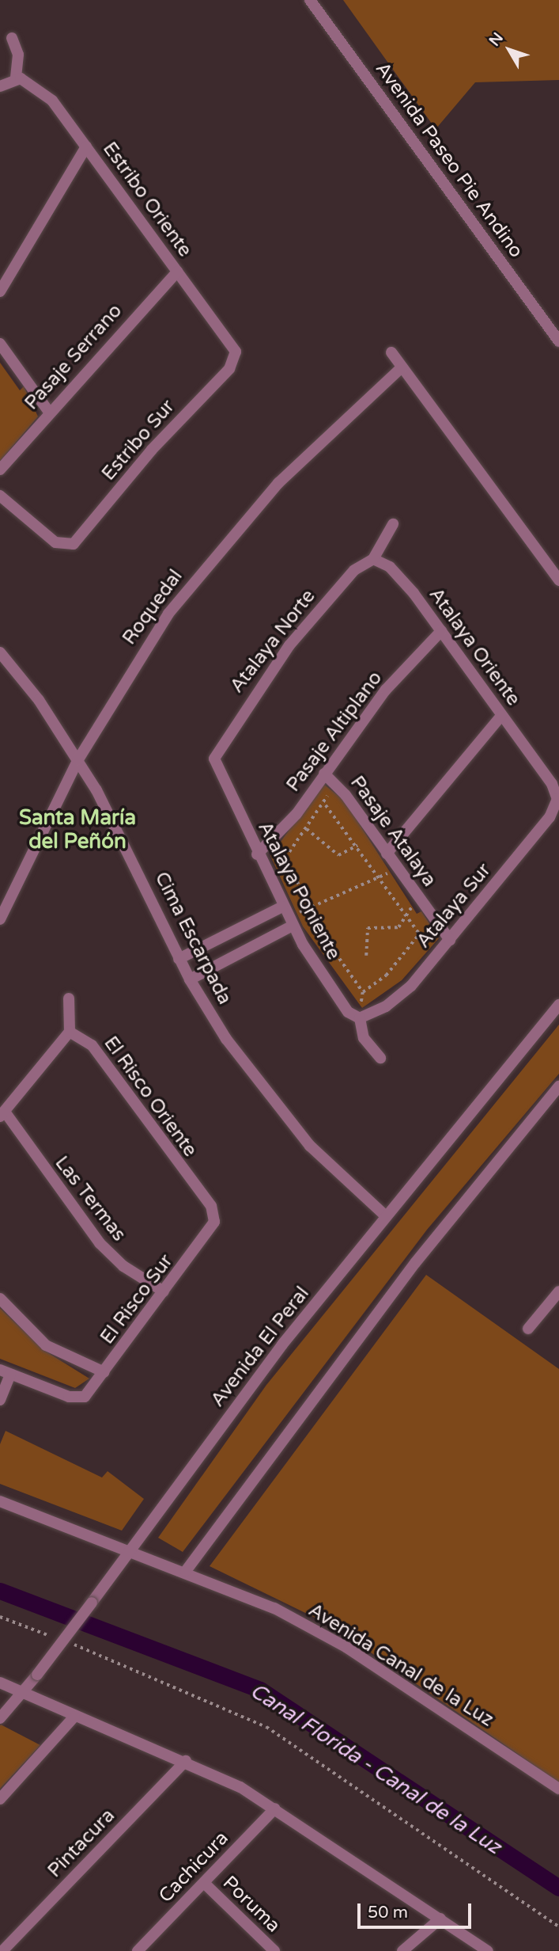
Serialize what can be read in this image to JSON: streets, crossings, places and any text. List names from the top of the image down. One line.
{"streets":{"street":["Avenida Paseo Pie Andino","Estribo Oriente","Pasaje Serrano","Estribo Sur","Roquedal","Atalaya Norte","Atalaya Oriente","Pasaje Altiplano","Pasaje Atalaya","Atalaya Poniente","Atalaya Sur","Cima Escarpada","El Risco Oriente","Las Termas","El Risco Sur","Avenida El Peral","Avenida Canal de la Luz","Pintacura","Cachicura","Poruma"]},"crossings":[["Estribo Oriente","Pasaje Serrano"],["Estribo Oriente","Estribo Sur"],["Roquedal","Cima Escarpada"],["Atalaya Norte","Atalaya Oriente"],["Atalaya Norte","Atalaya Poniente"],["Atalaya Oriente","Pasaje Altiplano"],["Atalaya Oriente","Atalaya Sur"],["Pasaje Altiplano","Pasaje Atalaya"],["Pasaje Altiplano","Atalaya Poniente"],["Pasaje Atalaya","Atalaya Sur"],["Atalaya Poniente","Atalaya Sur"],["Cima Escarpada","Avenida El Peral"],["El Risco Oriente","El Risco Sur"],["Las Termas","El Risco Sur"],["Avenida El Peral","Avenida Canal de la Luz"],["Cachicura","Poruma"]],"districts":["Santa María del Peñón"],"water":["Canal Florida - Canal de la Luz"],"scale_bar":"50 m","north":"top left"}
